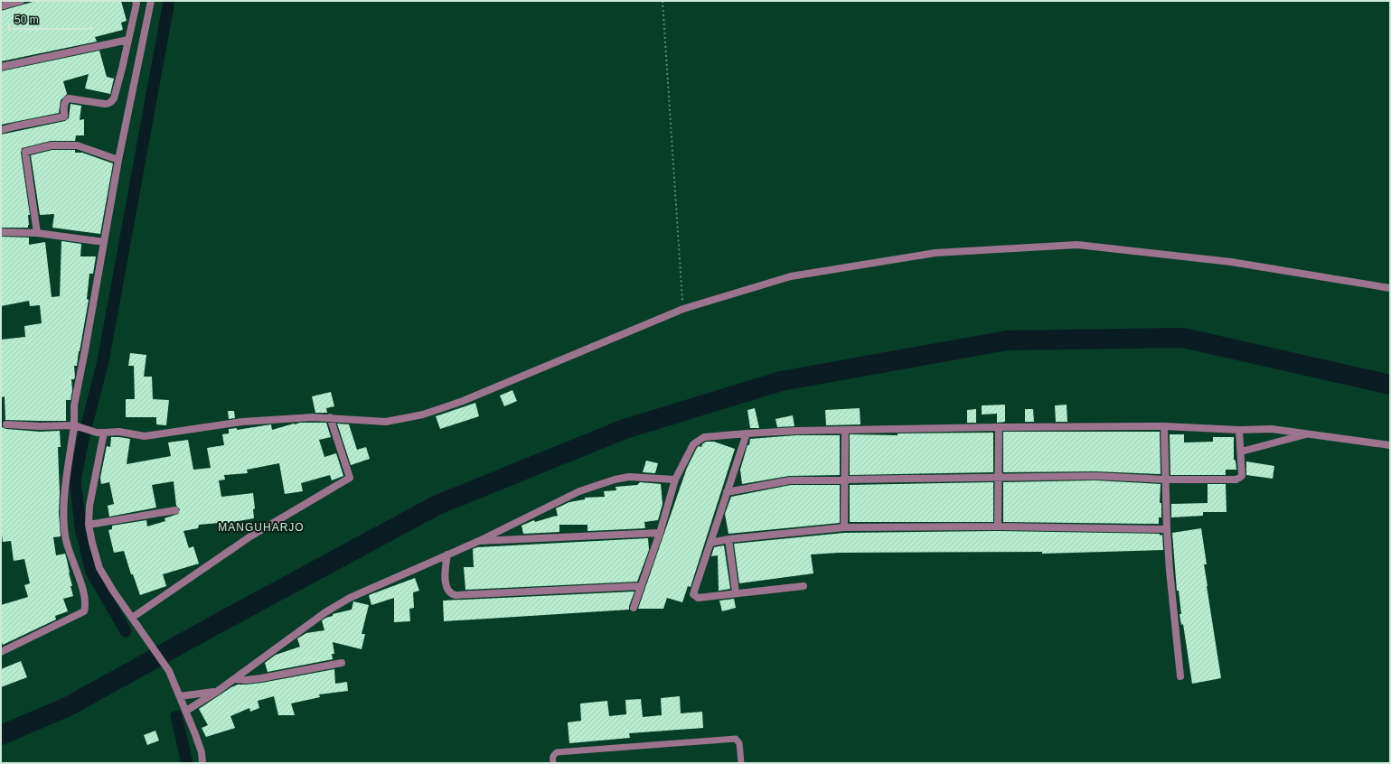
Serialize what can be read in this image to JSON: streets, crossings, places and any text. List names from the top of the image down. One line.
{"districts":["MANGUHARJO"],"scale_bar":"50 m"}
